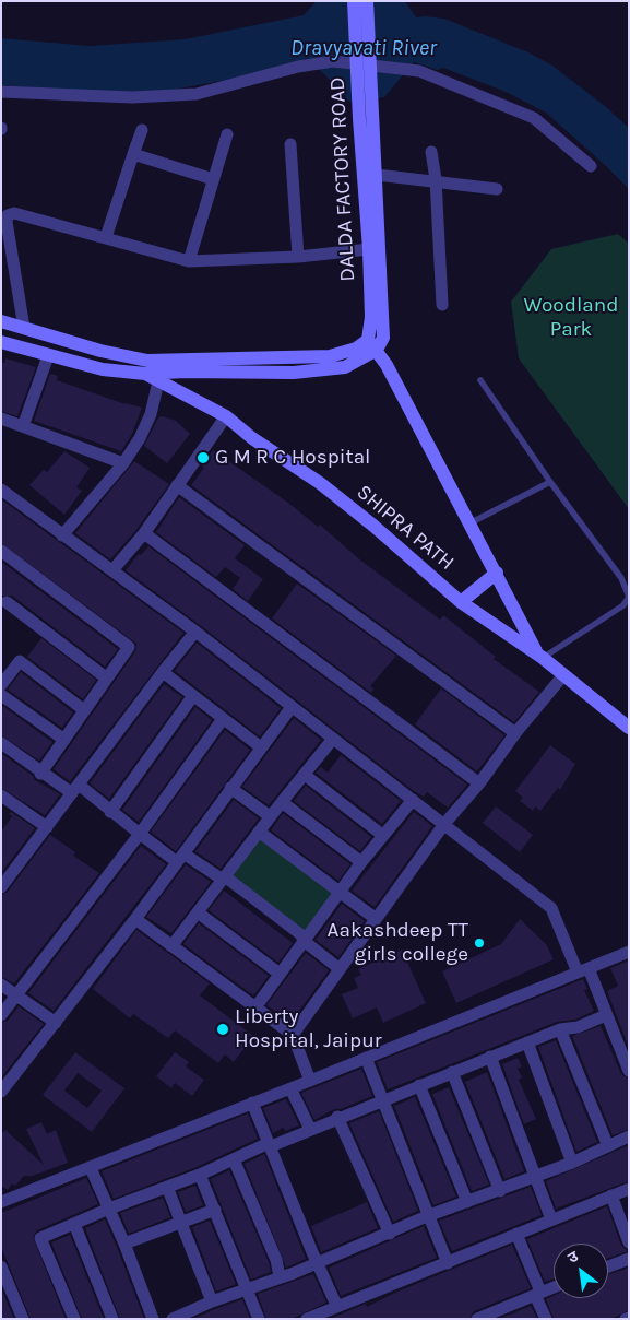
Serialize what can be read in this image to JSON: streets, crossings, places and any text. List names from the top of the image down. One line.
{"streets":{"street":["DALDA FACTORY ROAD","SHIPRA PATH"]},"water":["Dravyavati River"],"parks":["Woodland Park"],"places":["G M R C Hospital","Aakashdeep TT girls college","Liberty Hospital, Jaipur"],"north":"top left"}
